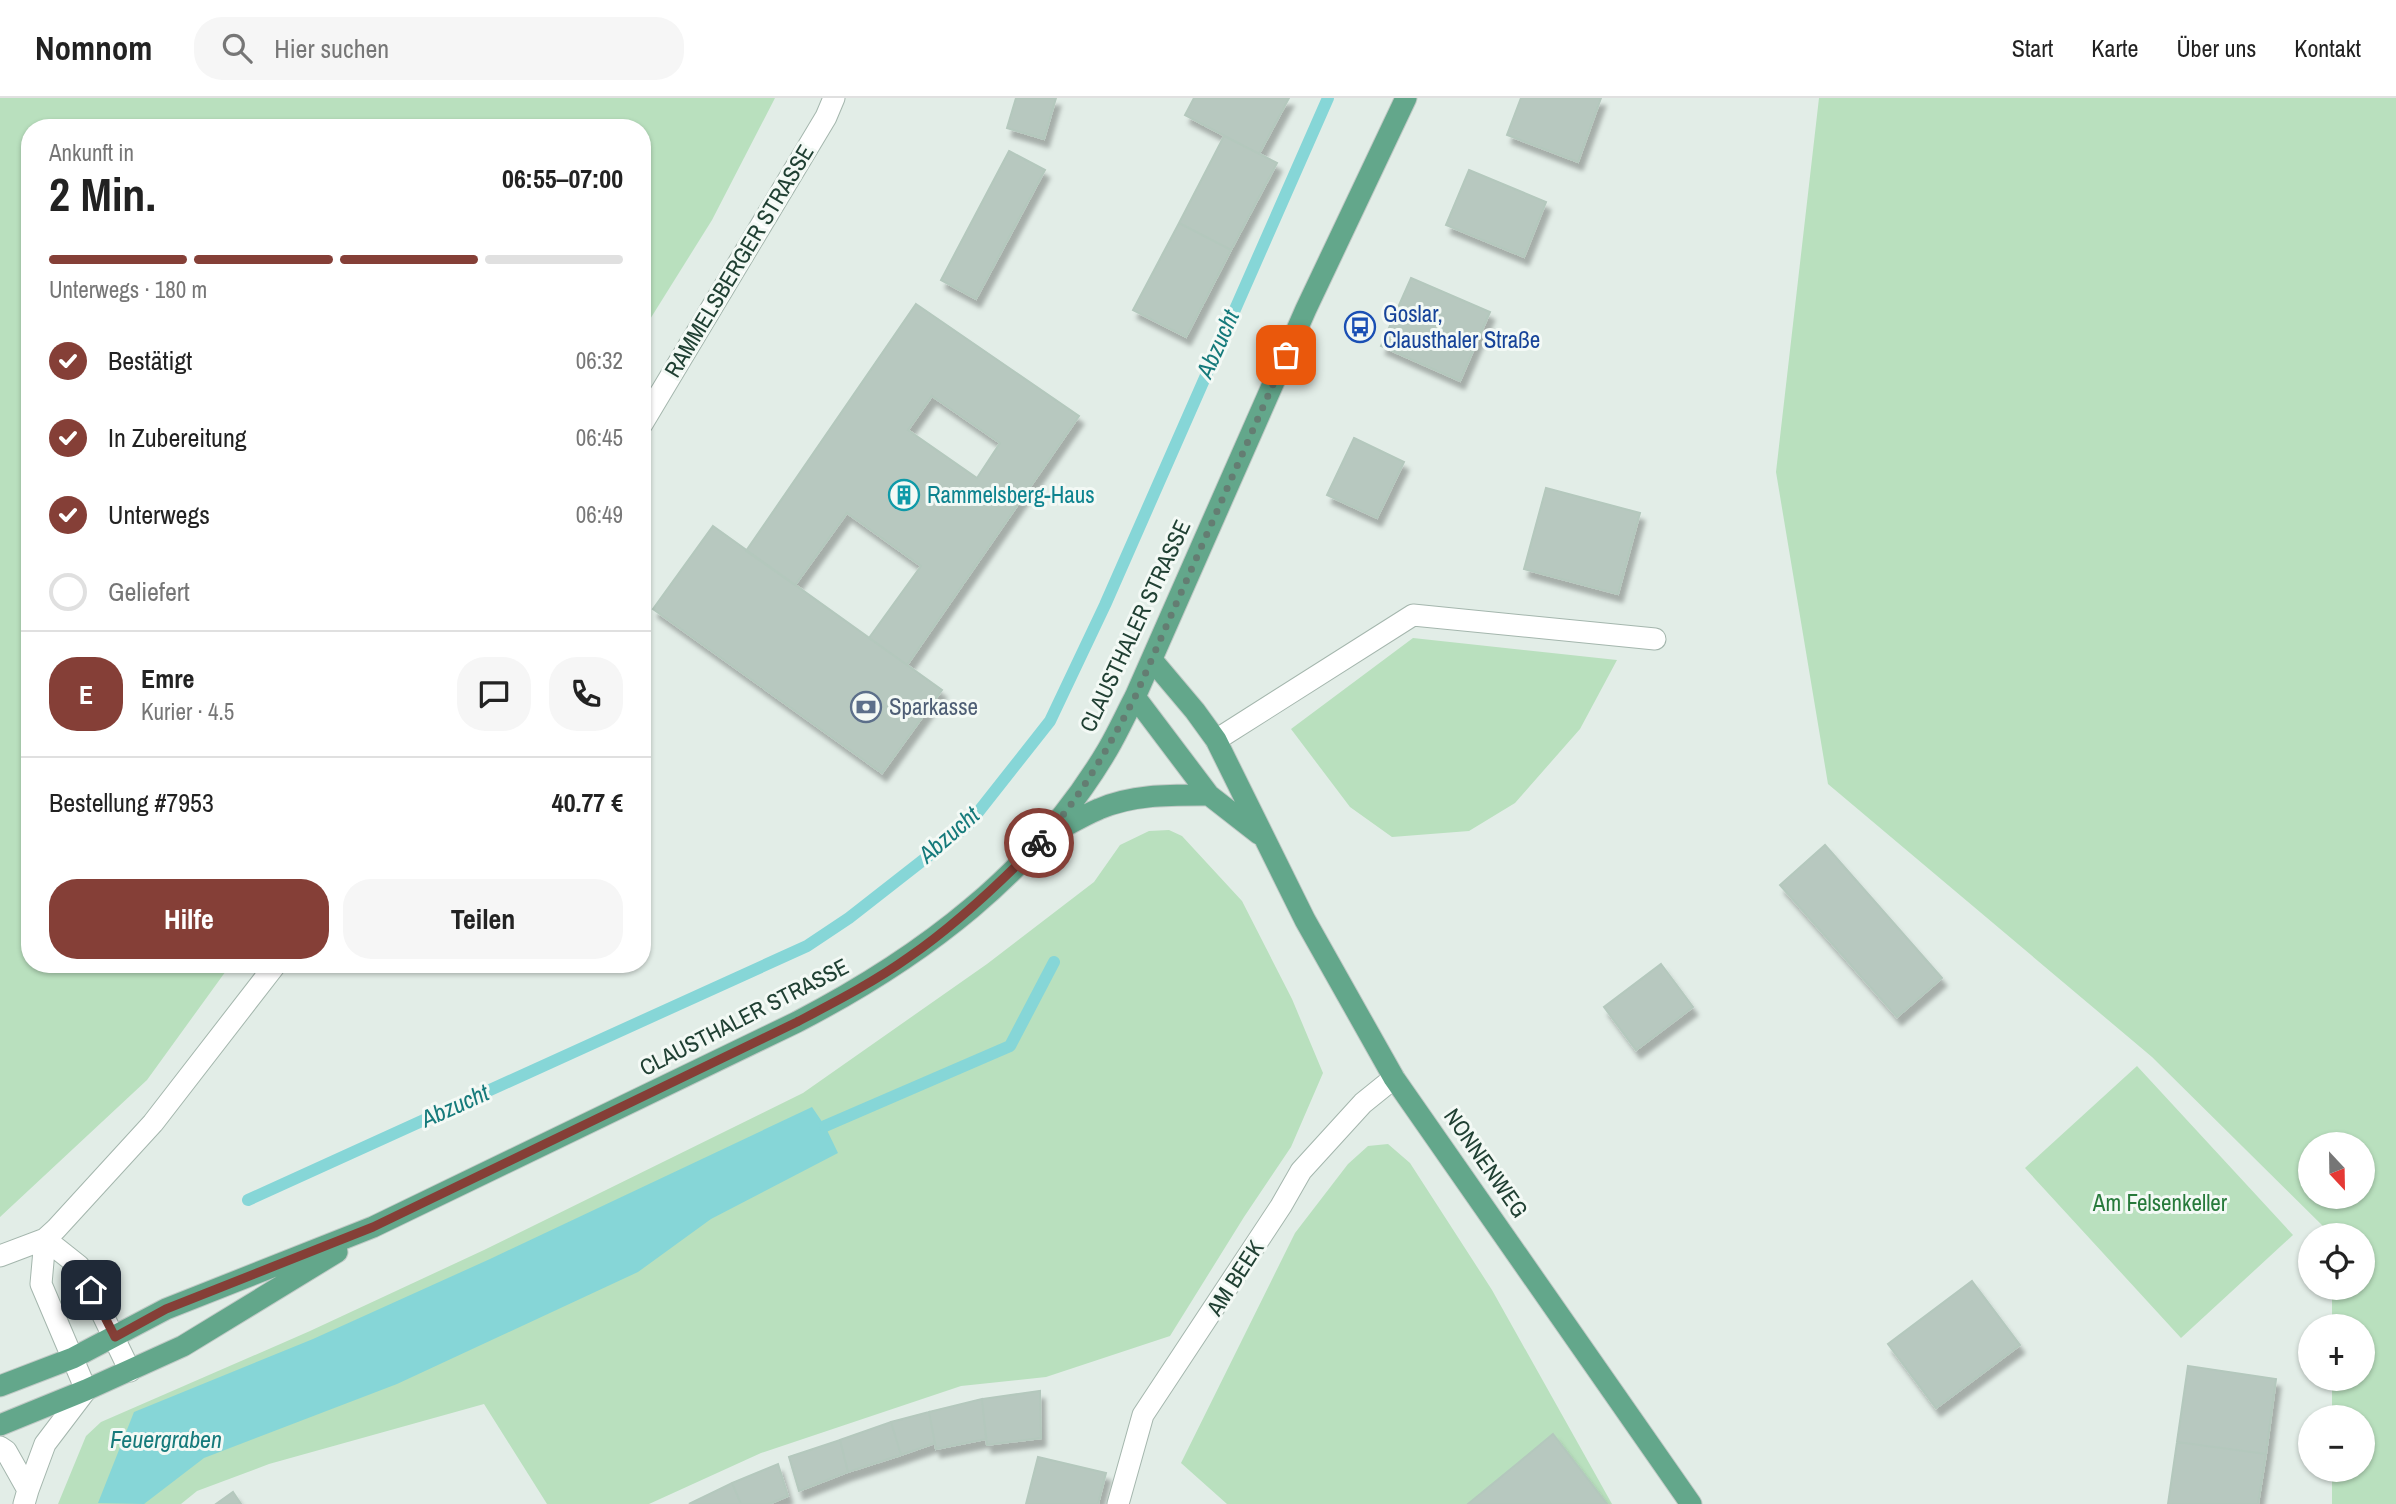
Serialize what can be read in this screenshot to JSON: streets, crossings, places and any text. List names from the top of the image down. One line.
{"streets":{"main road":["CLAUSTHALER STRASSE","NONNENWEG"],"street":["RAMMELSBERGER STRASSE","AM BEEK"]},"crossings":[["CLAUSTHALER STRASSE","NONNENWEG"],["NONNENWEG","AM BEEK"]],"water":["Abzucht","Feuergraben"],"parks":["Am Felsenkeller"],"places":{"bus stop":["Goslar, Clausthaler Straße"],"building":["Rammelsberg-Haus"],"bank":["Sparkasse"]},"north":"bottom","page":{"header":"Nomnom","search":"Hier suchen","nav":["Start","Karte","Über uns","Kontakt"],"heading":["2 Min.","Ankunft in","06:55–07:00"],"panel":["Emre","Kurier · 4.5","Bestellung #7953","40.77 €"],"bar":"Unterwegs · 180 m","list":[["Bestätigt","06:32"],["In Zubereitung","06:45"],["Unterwegs","06:49"],"Geliefert"],"round":"E","buttons":["Hilfe","Teilen"],"map_buttons":["+","−"]}}
